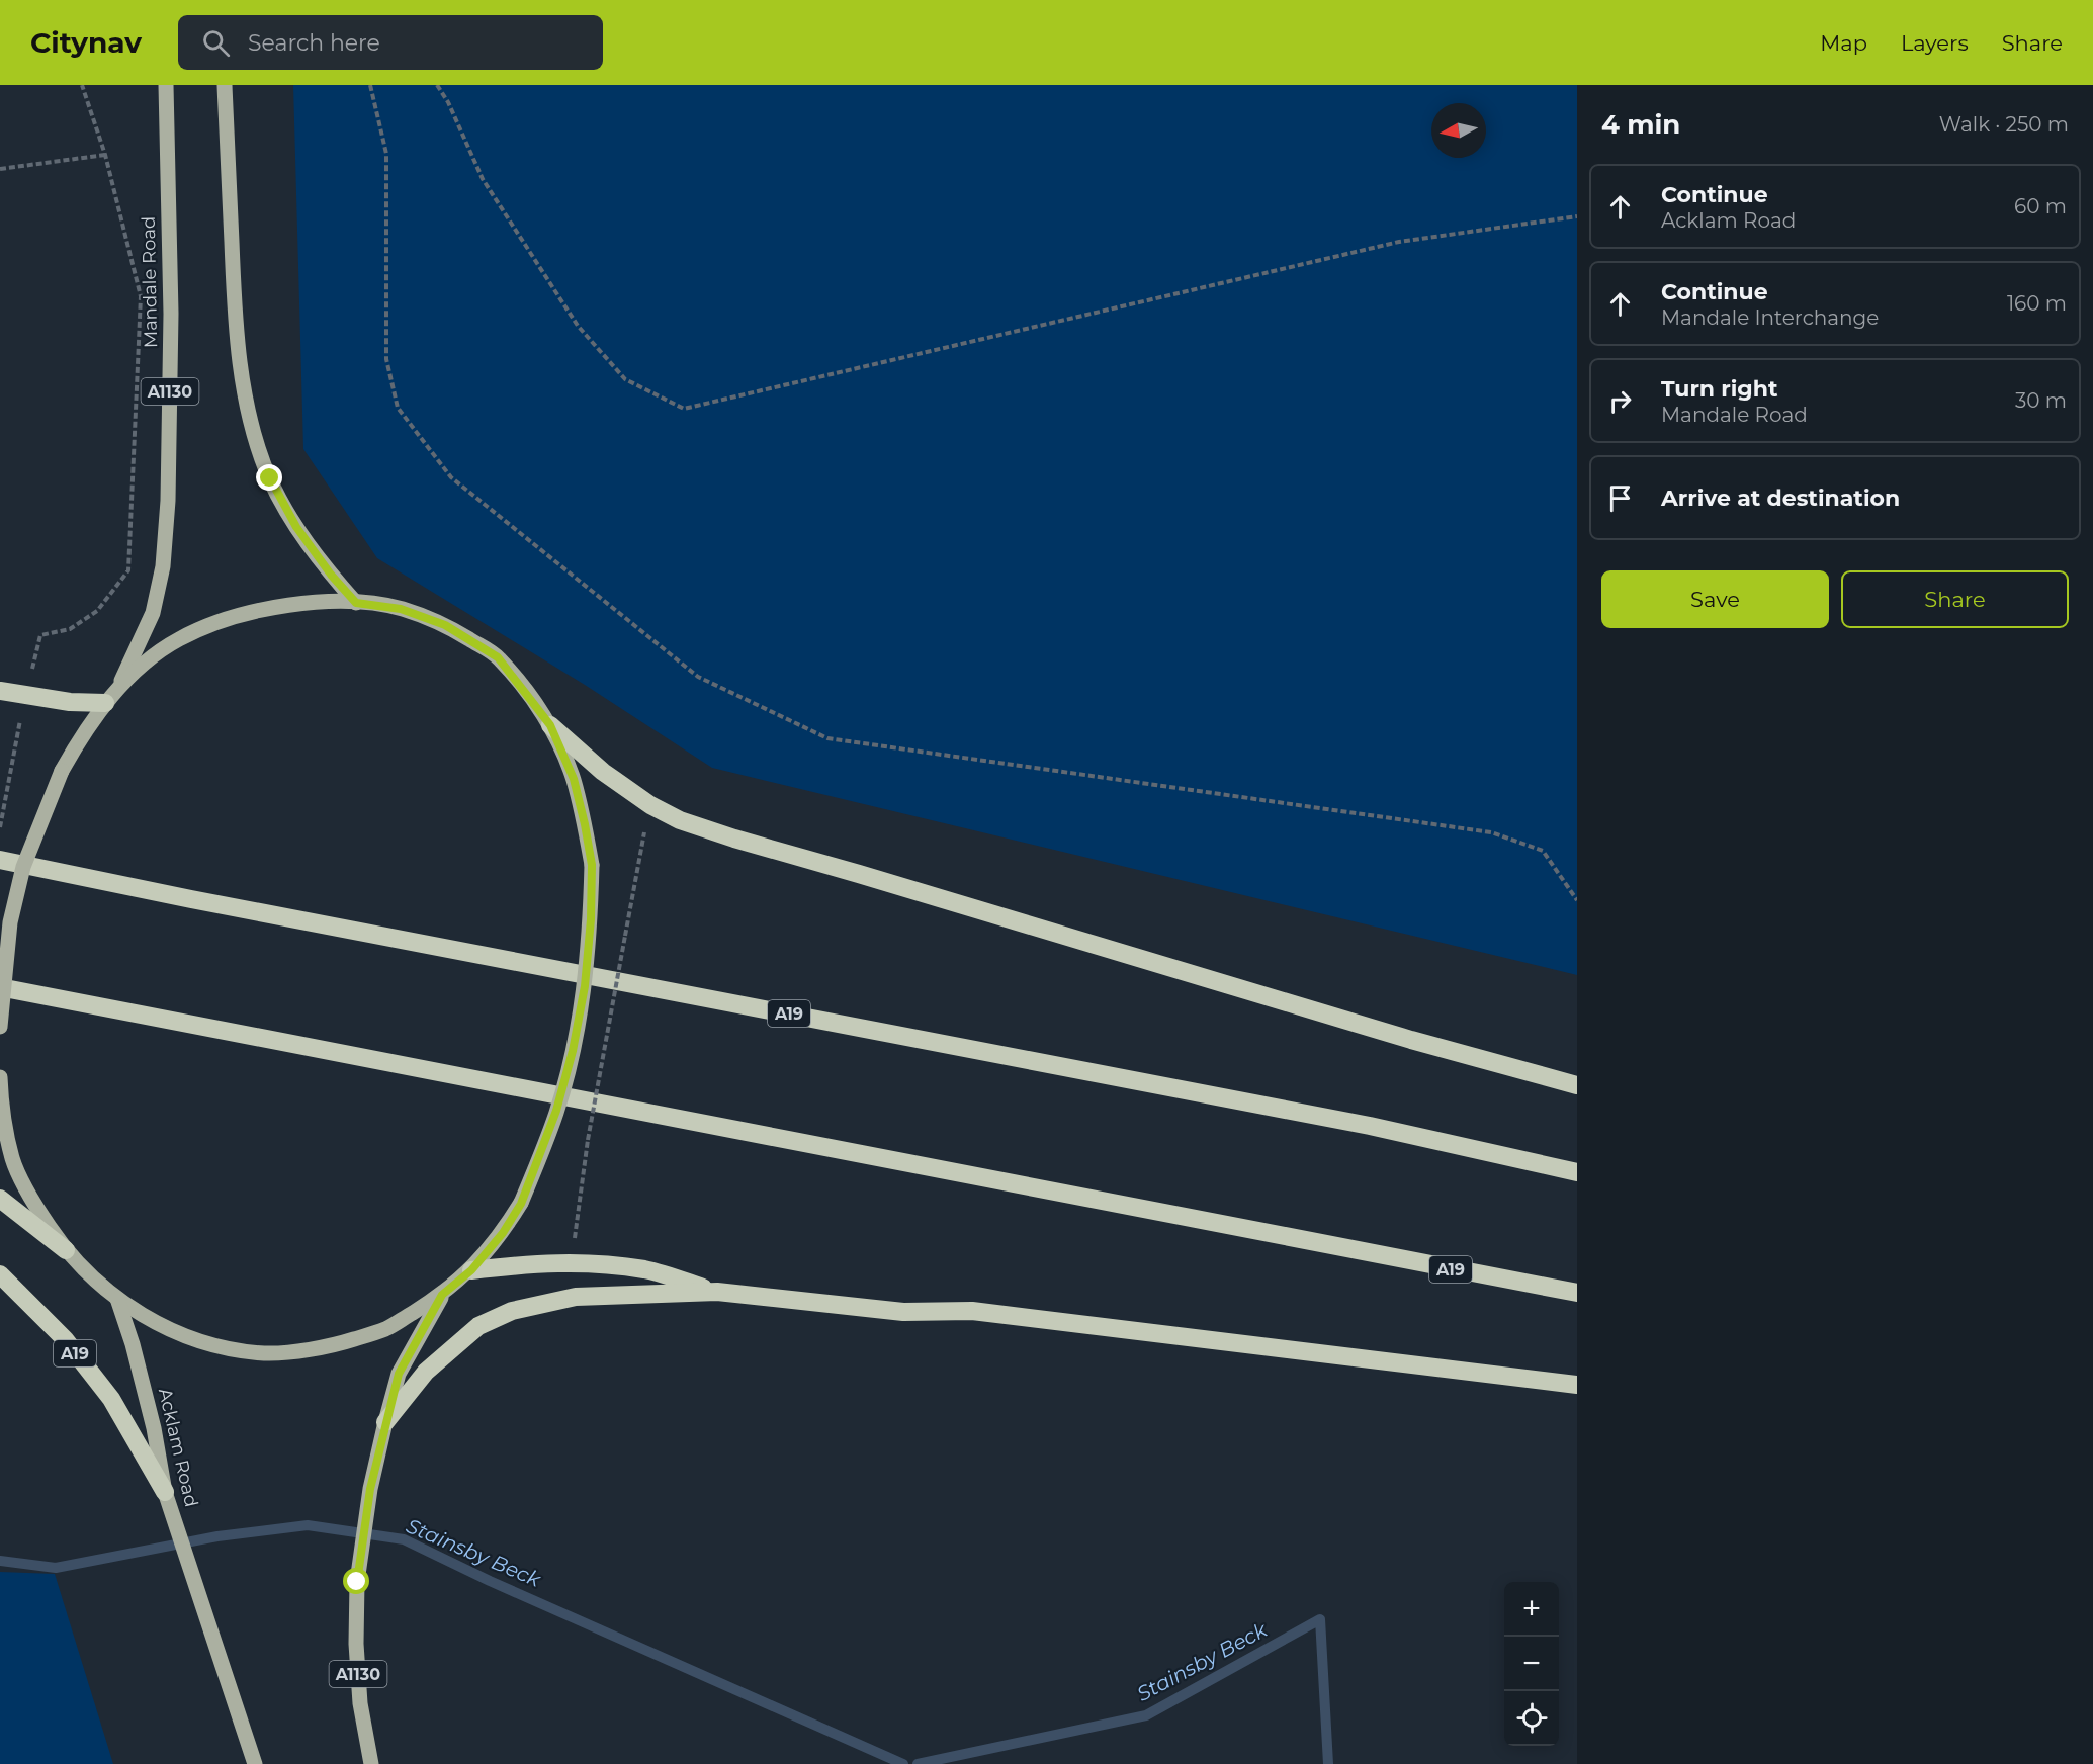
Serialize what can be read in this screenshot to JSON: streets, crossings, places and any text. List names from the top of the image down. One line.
{"streets":{"highway":["A19"],"main road":["Mandale Road","A1130","Acklam Road"]},"crossings":[["A19","Acklam Road"]],"water":["Stainsby Beck"],"north":"left","page":{"header":"Citynav","search":"Search here","nav":["Map","Layers","Share"],"heading":["4 min","Walk · 250 m"],"list":[["Continue","Acklam Road","60 m"],["Continue","Mandale Interchange","160 m"],["Turn right","Mandale Road","30 m"],"Arrive at destination"],"buttons":["Save","Share"],"map_buttons":["+","−"]}}
